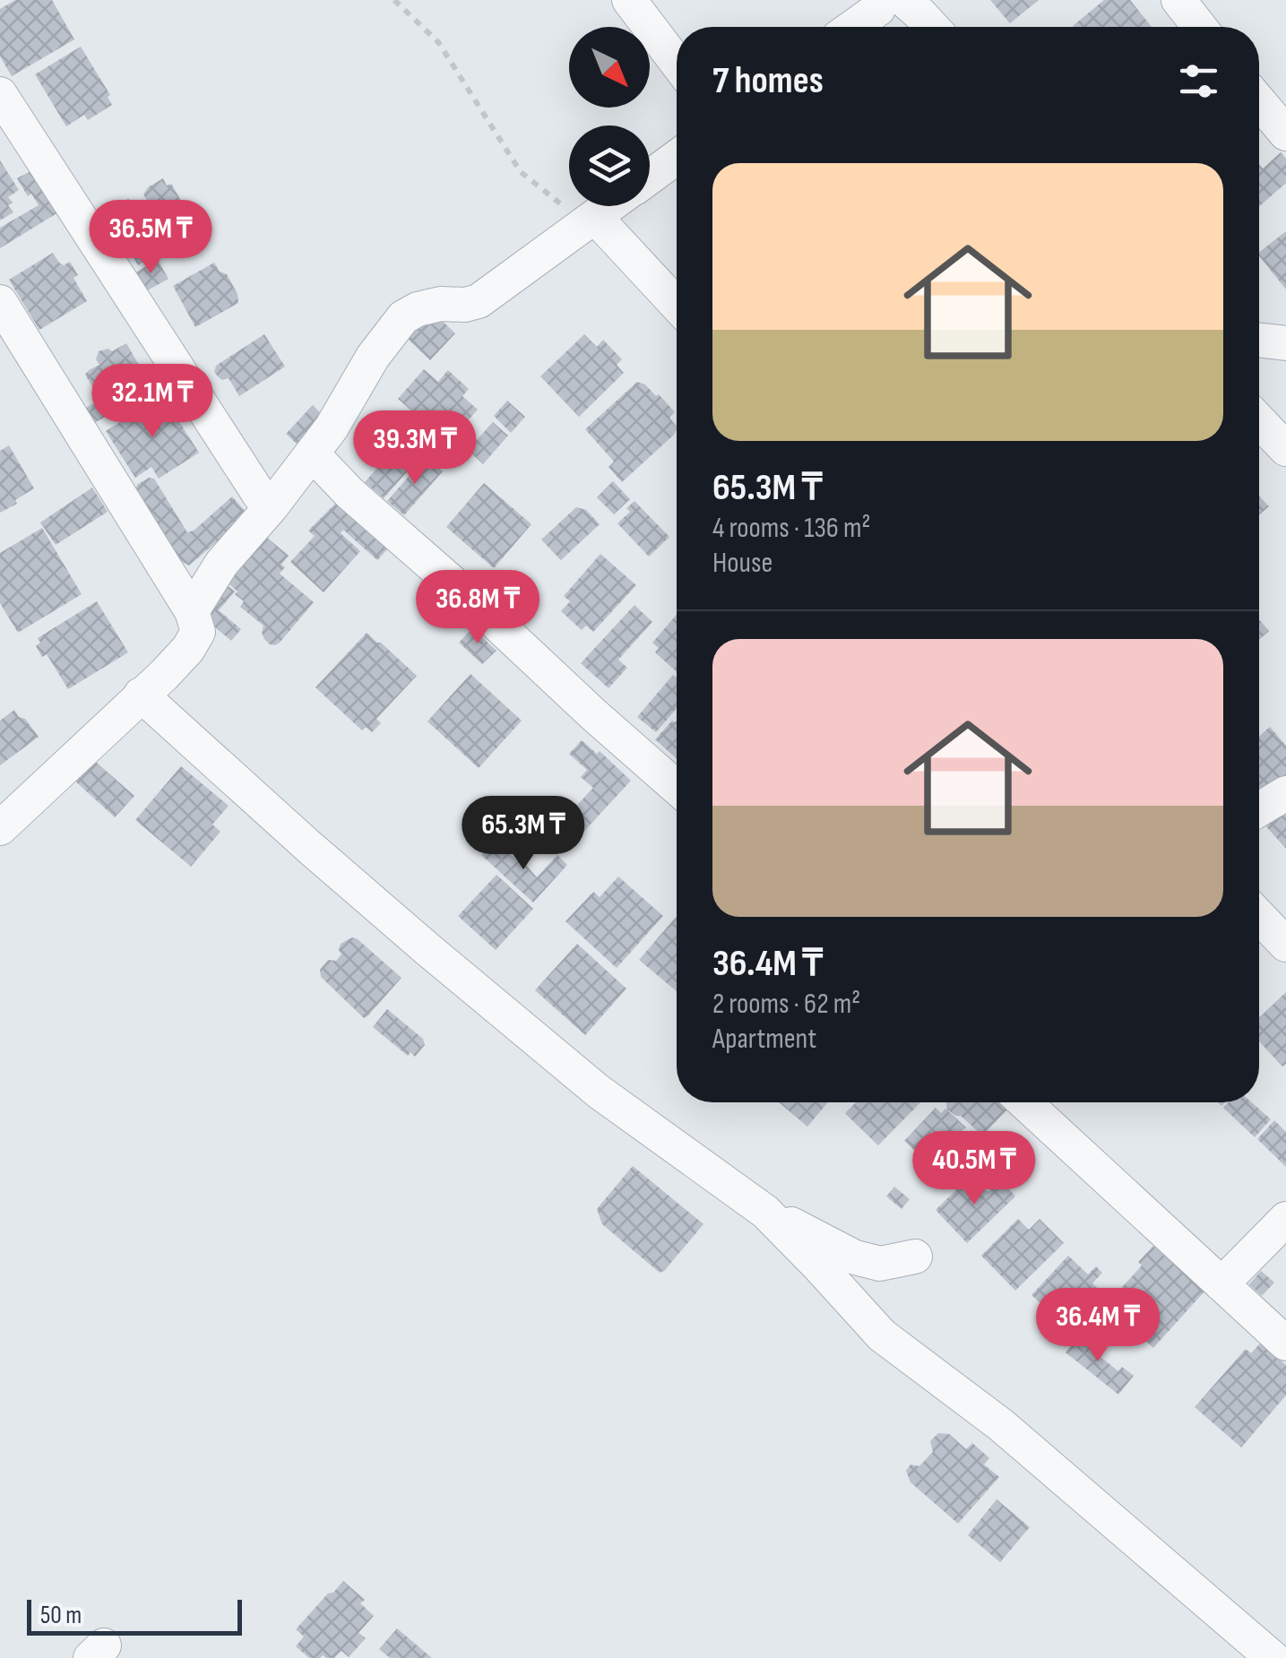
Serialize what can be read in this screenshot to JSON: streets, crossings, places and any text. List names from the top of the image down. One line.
{"scale_bar":"50 m","north":"bottom right","page":{"heading":"7 homes","list":[{"name":"65.3M ₸","note":"4 rooms · 136 m² · House"},{"name":"36.4M ₸","note":"2 rooms · 62 m² · Apartment"}],"price":["36.5M ₸","32.1M ₸","39.3M ₸","36.8M ₸","65.3M ₸","40.5M ₸","36.4M ₸"],"scale":"50 m"}}
